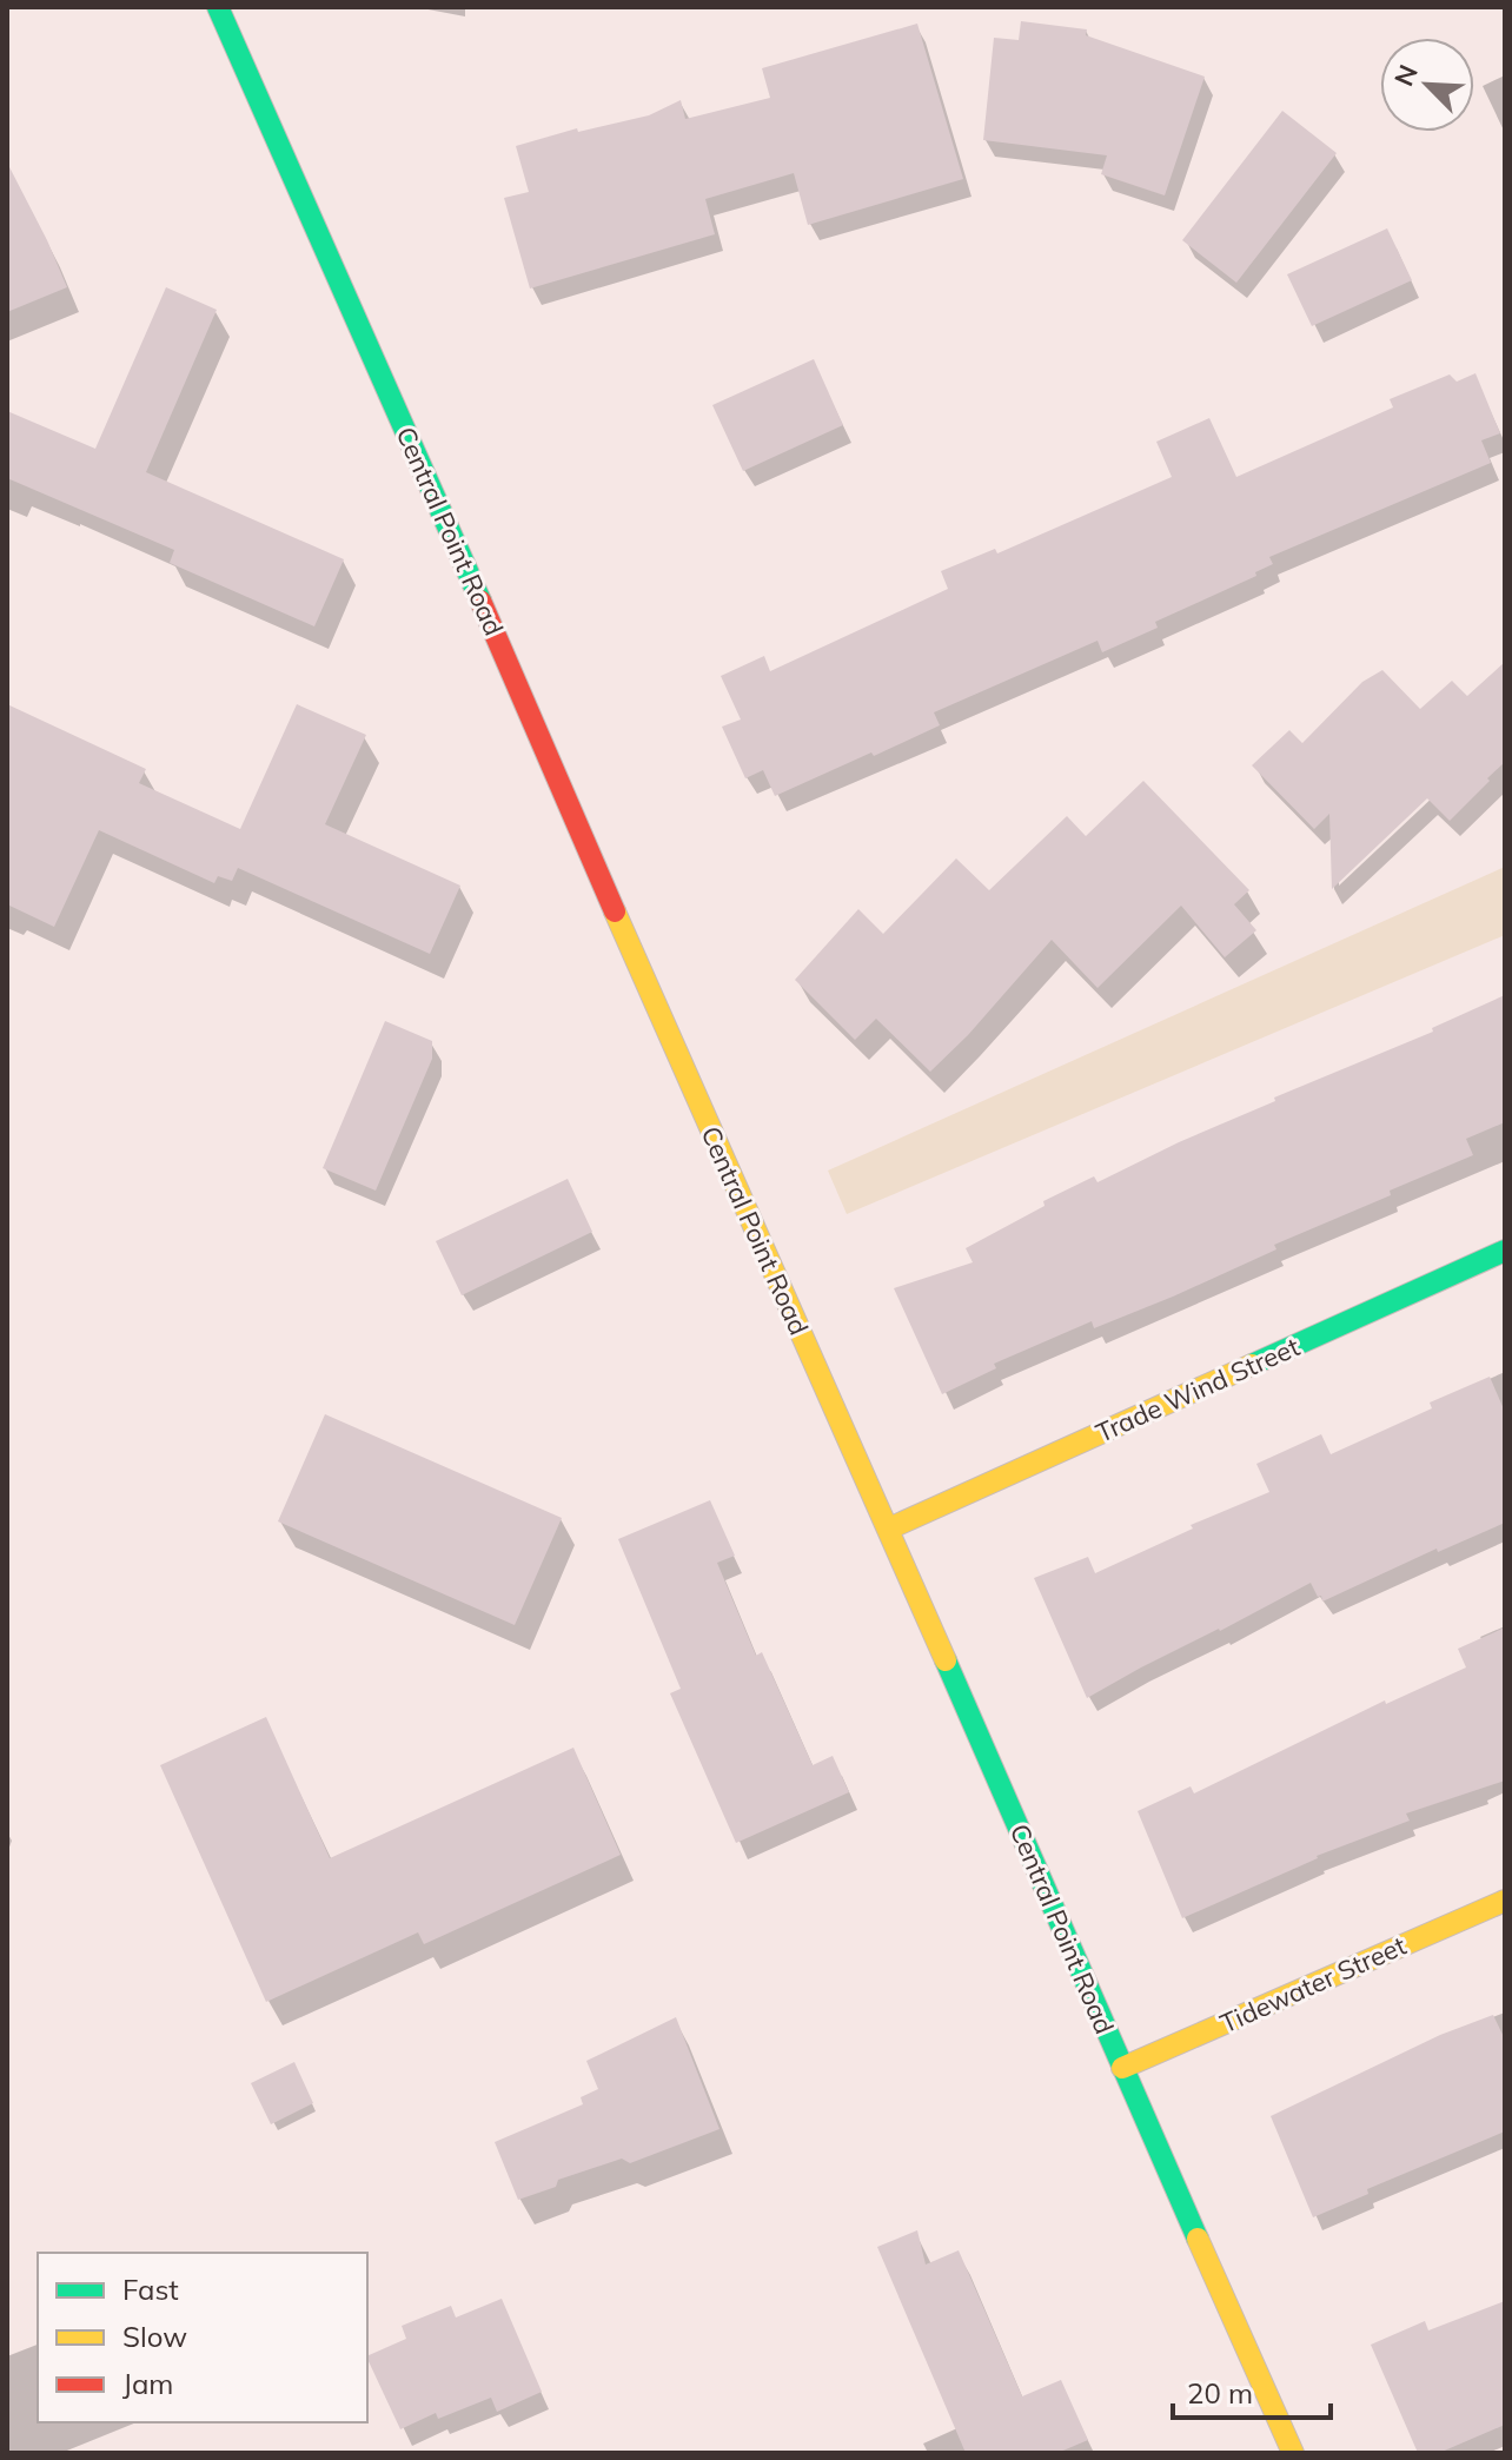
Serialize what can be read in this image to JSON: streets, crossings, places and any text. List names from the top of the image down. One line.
{"streets":{"street":["Central Point Road","Trade Wind Street","Tidewater Street"]},"crossings":[["Central Point Road","Trade Wind Street"],["Central Point Road","Tidewater Street"]],"legend":["Fast","Slow","Jam"],"scale_bar":"20 m","north":"top left"}
